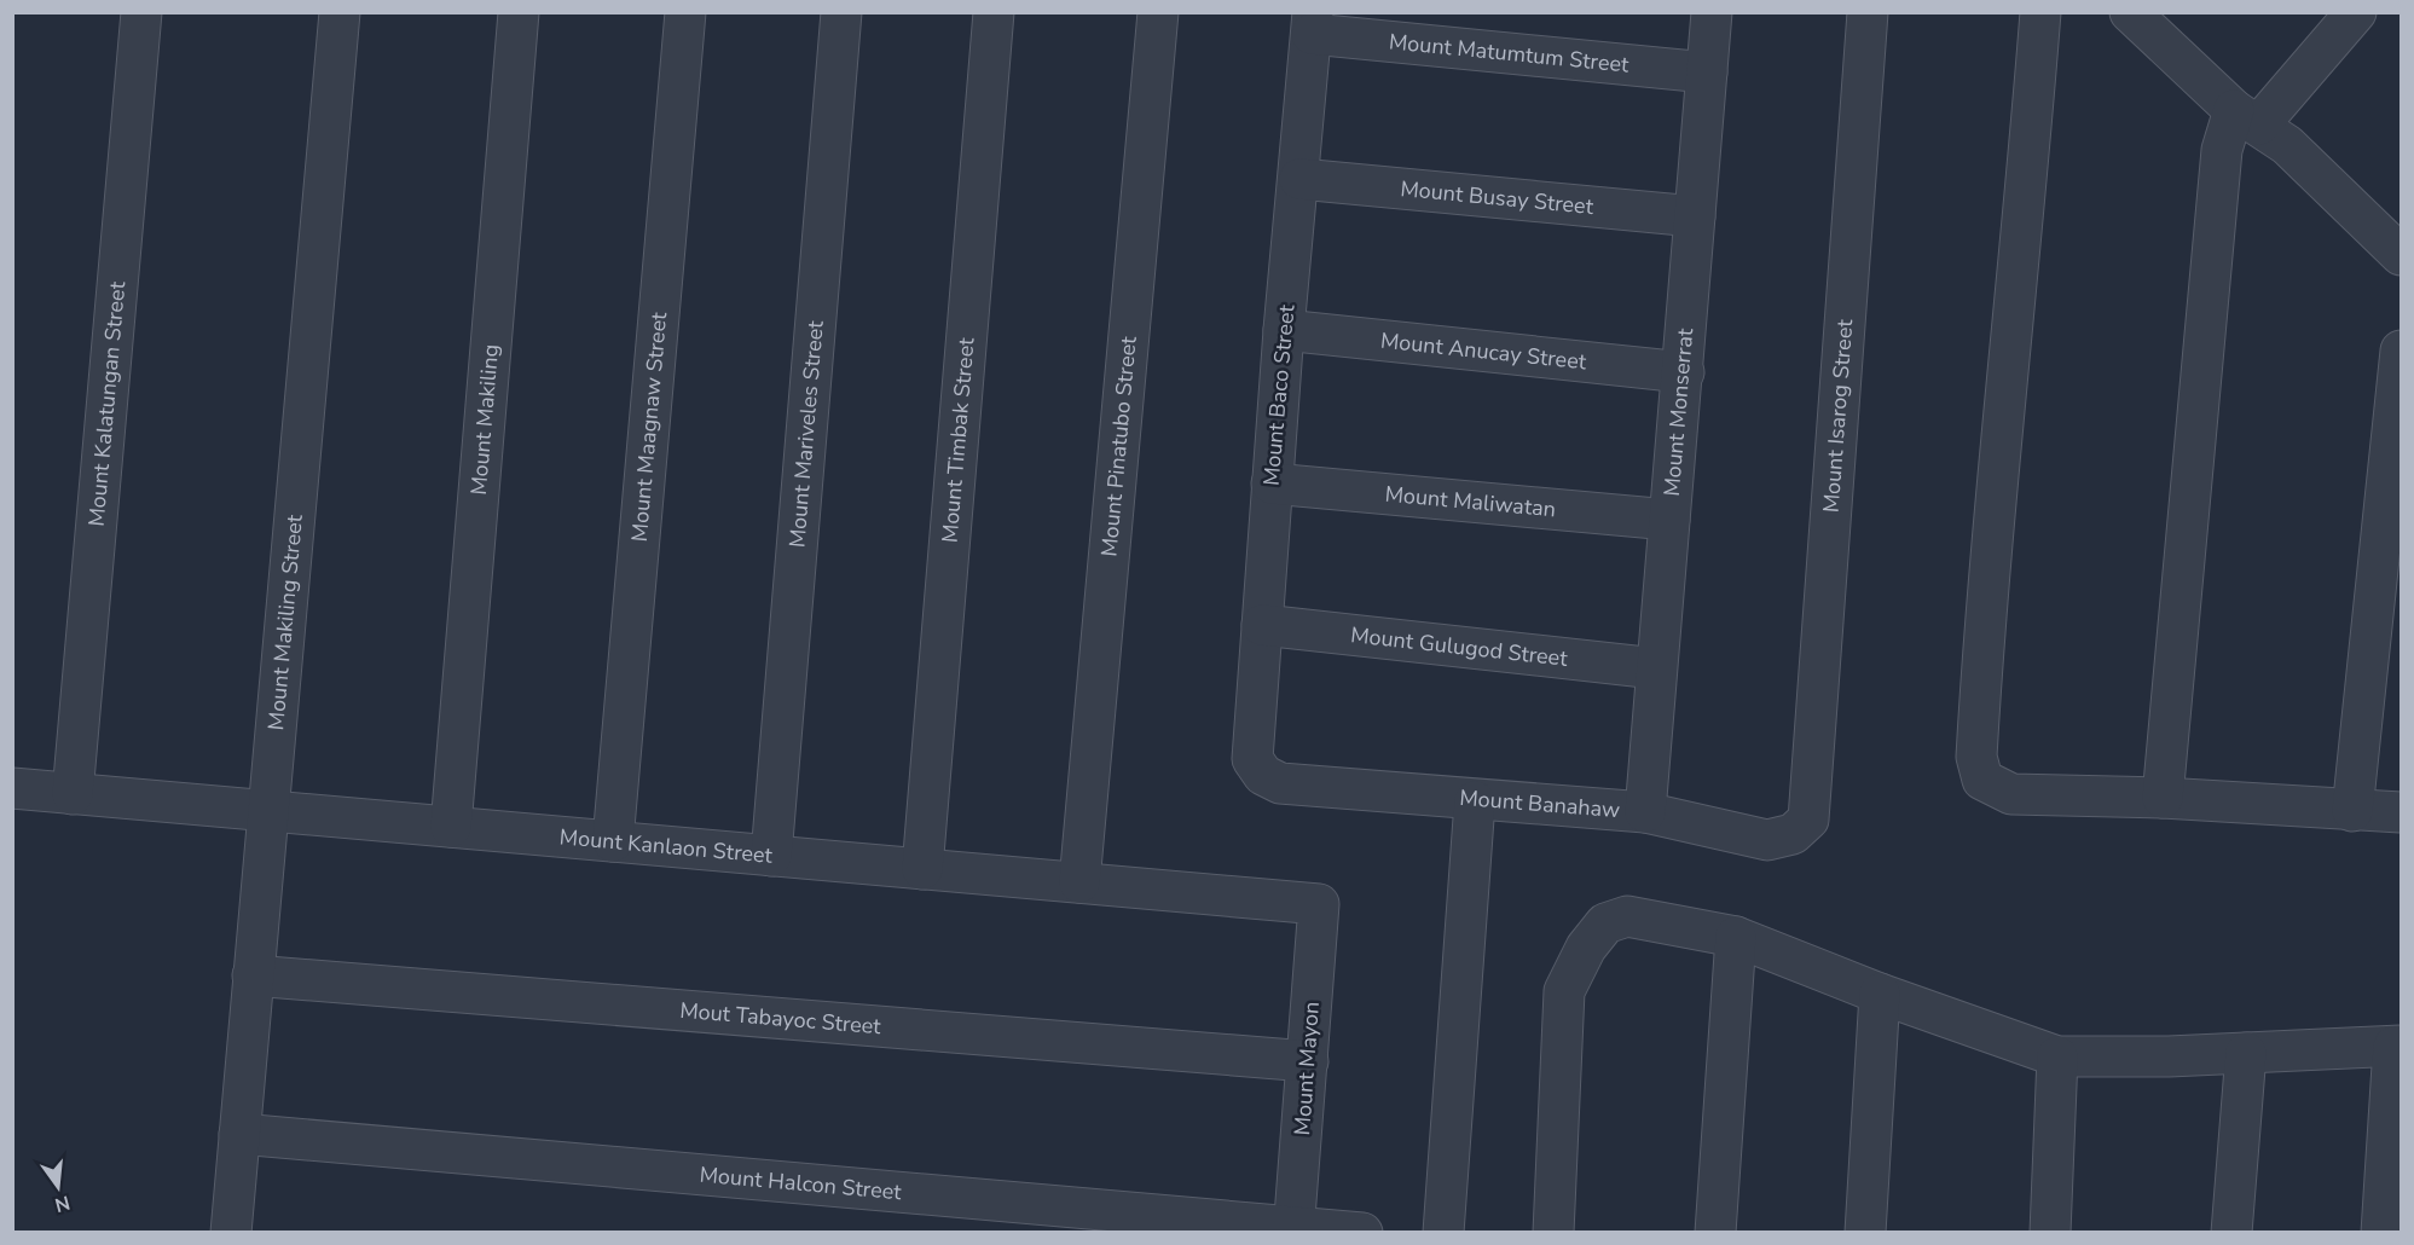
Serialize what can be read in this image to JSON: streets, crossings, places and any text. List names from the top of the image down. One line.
{"streets":{"street":["Mount Matumtum Street","Mount Busay Street","Mount Anucay Street","Mount Baco Street","Mount Kalatungan Street","Mount Monserrat","Mount Isarog Street","Mount Makiling","Mount Maagnaw Street","Mount Mariveles Street","Mount Timbak Street","Mount Pinatubo Street","Mount Maliwatan","Mount Makiling Street","Mount Gulugod Street","Mount Banahaw","Mount Kanlaon Street","Mout Tabayoc Street","Mount Mayon","Mount Halcon Street"]},"crossings":[["Mount Matumtum Street","Mount Baco Street"],["Mount Matumtum Street","Mount Monserrat"],["Mount Busay Street","Mount Baco Street"],["Mount Busay Street","Mount Monserrat"],["Mount Anucay Street","Mount Baco Street"],["Mount Anucay Street","Mount Monserrat"],["Mount Baco Street","Mount Maliwatan"],["Mount Baco Street","Mount Gulugod Street"],["Mount Baco Street","Mount Banahaw"],["Mount Kalatungan Street","Mount Kanlaon Street"],["Mount Monserrat","Mount Maliwatan"],["Mount Monserrat","Mount Gulugod Street"],["Mount Monserrat","Mount Banahaw"],["Mount Isarog Street","Mount Banahaw"],["Mount Makiling","Mount Kanlaon Street"],["Mount Maagnaw Street","Mount Kanlaon Street"],["Mount Mariveles Street","Mount Kanlaon Street"],["Mount Timbak Street","Mount Kanlaon Street"],["Mount Pinatubo Street","Mount Kanlaon Street"],["Mount Makiling Street","Mount Kanlaon Street"],["Mount Makiling Street","Mout Tabayoc Street"],["Mount Makiling Street","Mount Halcon Street"],["Mount Kanlaon Street","Mount Mayon"],["Mout Tabayoc Street","Mount Mayon"],["Mount Mayon","Mount Halcon Street"]],"north":"bottom"}
